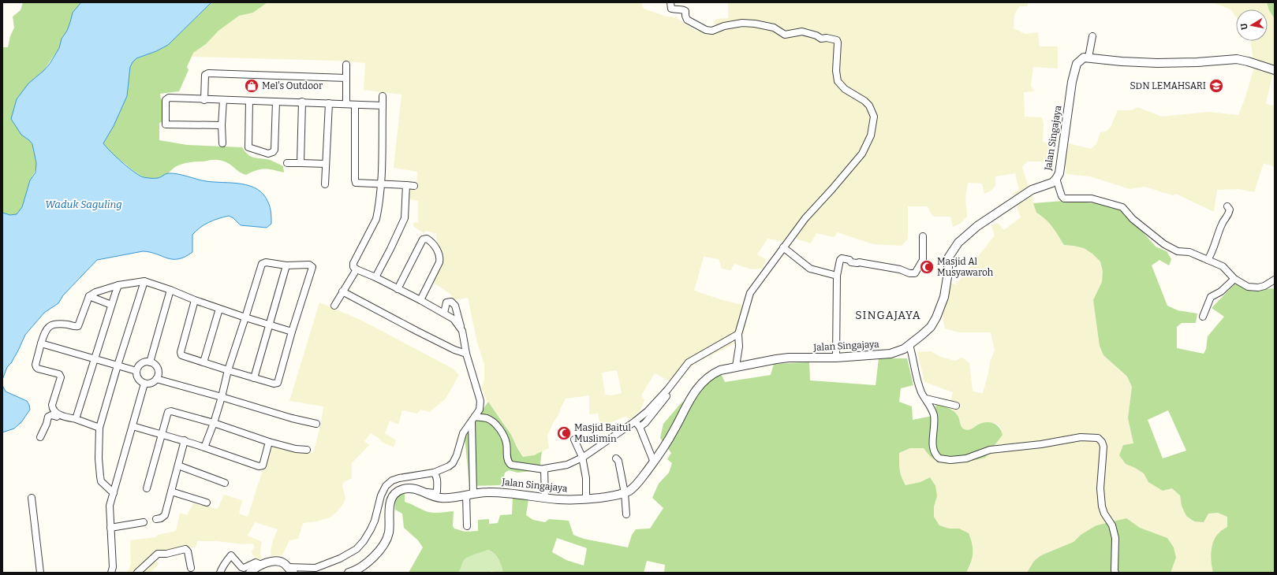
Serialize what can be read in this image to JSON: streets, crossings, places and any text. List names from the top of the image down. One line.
{"streets":{"street":["Jalan Singajaya"]},"districts":["SINGAJAYA"],"water":["Waduk Saguling"],"places":{"shop":["Mel's Outdoor"],"school or university":["SDN LEMAHSARI"],"mosque":["Masjid Al Musyawaroh","Masjid Baitul Muslimin"]},"north":"left"}
